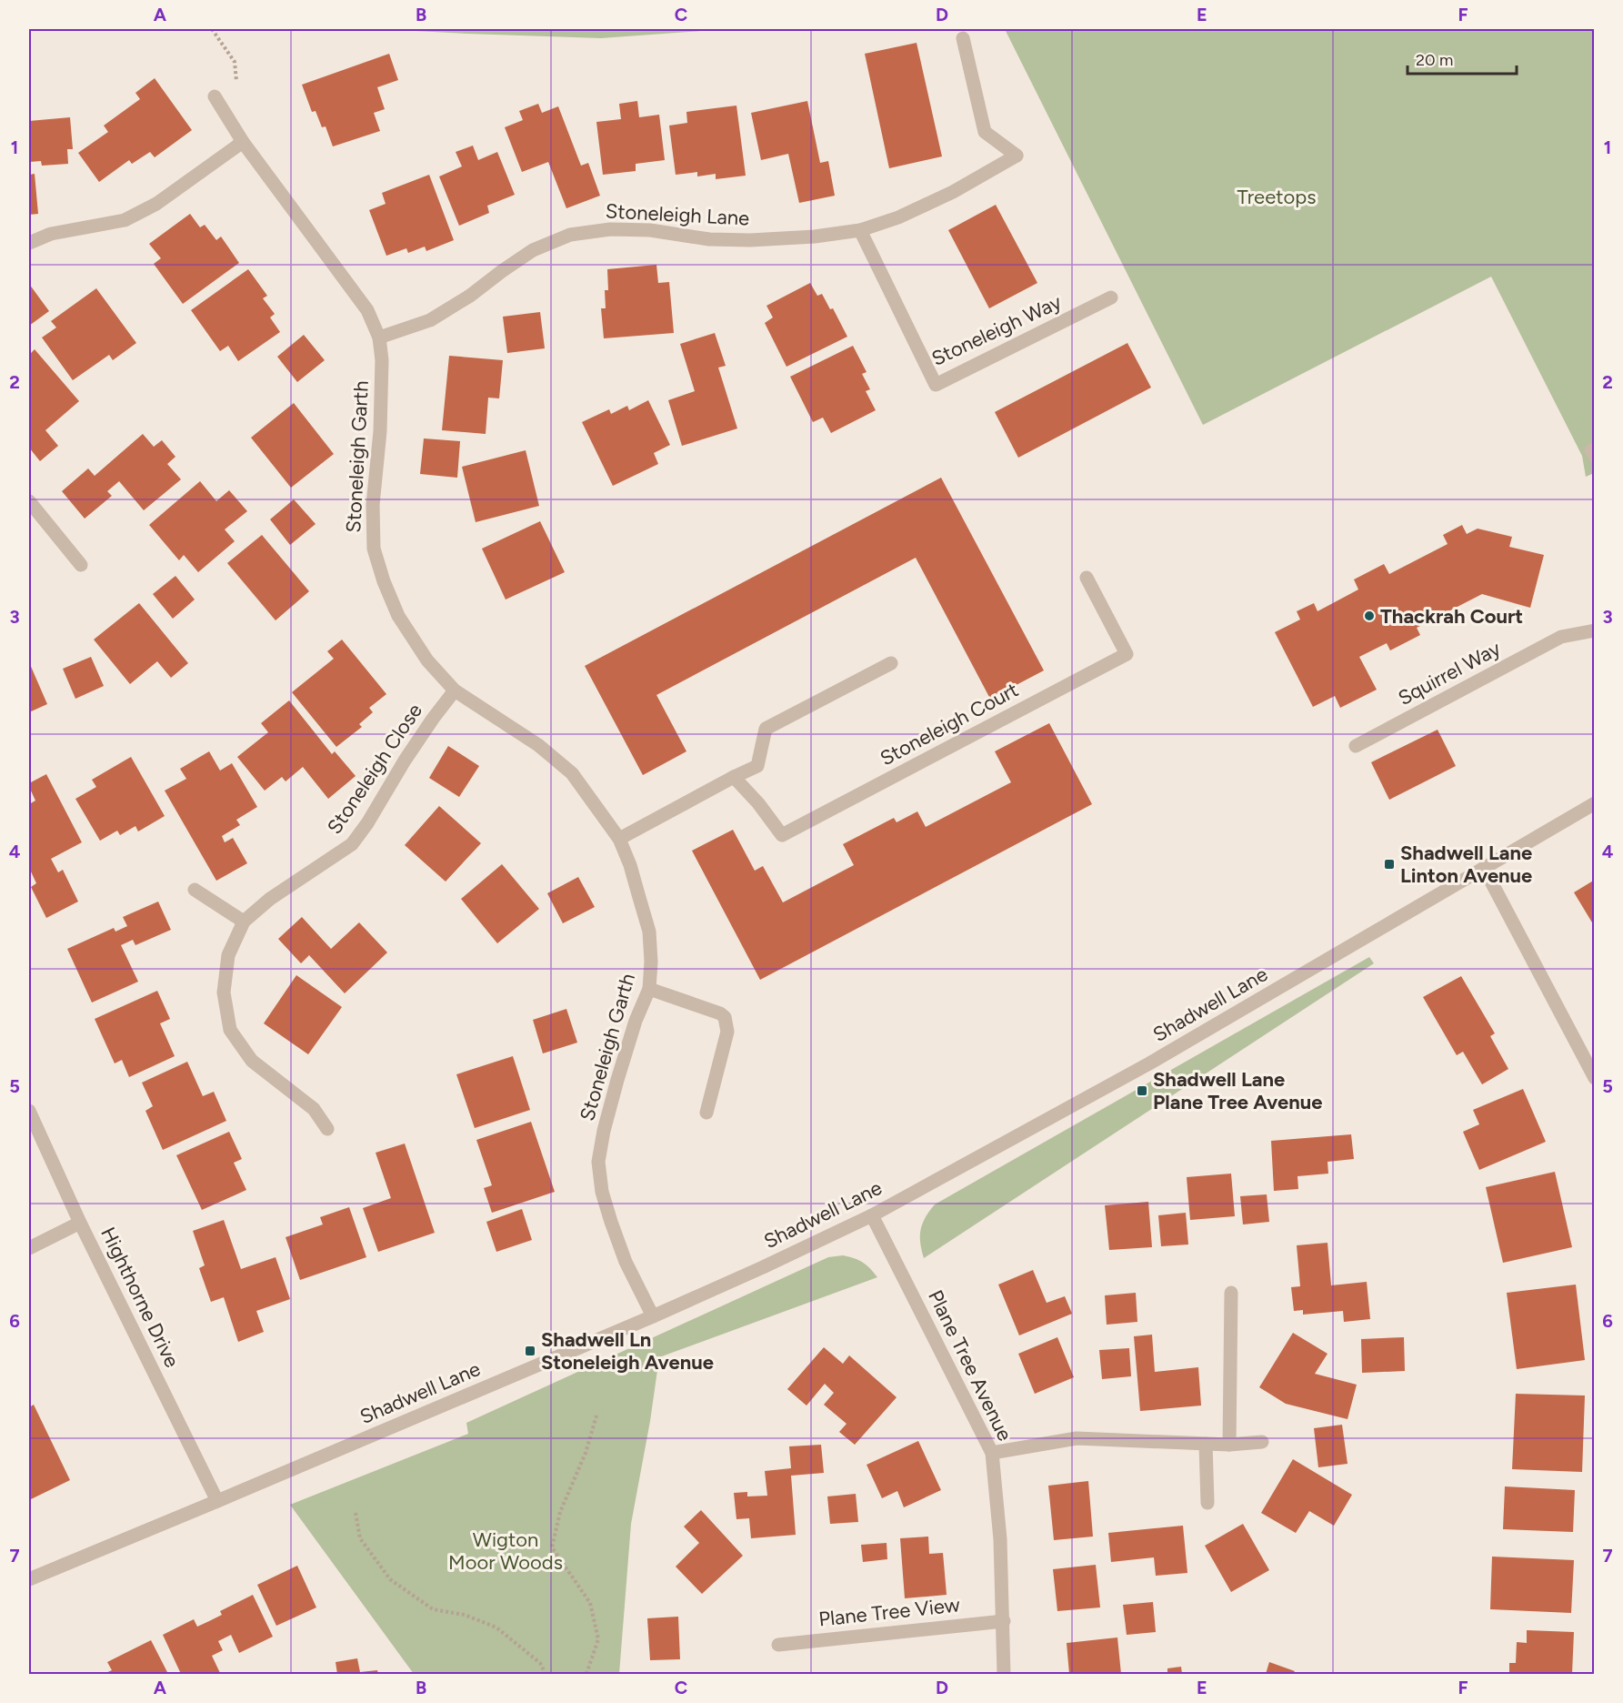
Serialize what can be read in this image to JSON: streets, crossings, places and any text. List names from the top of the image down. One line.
{"streets":{"street":["Stoneleigh Lane","Stoneleigh Way","Stoneleigh Garth","Squirrel Way","Stoneleigh Court","Stoneleigh Close","Shadwell Lane","Highthorne Drive","Plane Tree Avenue","Plane Tree View"]},"crossings":[["Stoneleigh Lane","Stoneleigh Way"],["Stoneleigh Lane","Stoneleigh Garth"],["Stoneleigh Garth","Stoneleigh Close"],["Stoneleigh Garth","Shadwell Lane"],["Shadwell Lane","Highthorne Drive"],["Shadwell Lane","Plane Tree Avenue"],["Plane Tree Avenue","Plane Tree View"]],"parks":["Treetops","Wigton Moor Woods"],"places":{"other":["Thackrah Court"],"transit":["Shadwell Lane Linton Avenue","Shadwell Lane Plane Tree Avenue","Shadwell Ln Stoneleigh Avenue"]},"scale_bar":"20 m","grid":{"columns":["A","B","C","D","E","F"],"rows":["1","2","3","4","5","6","7"]}}
